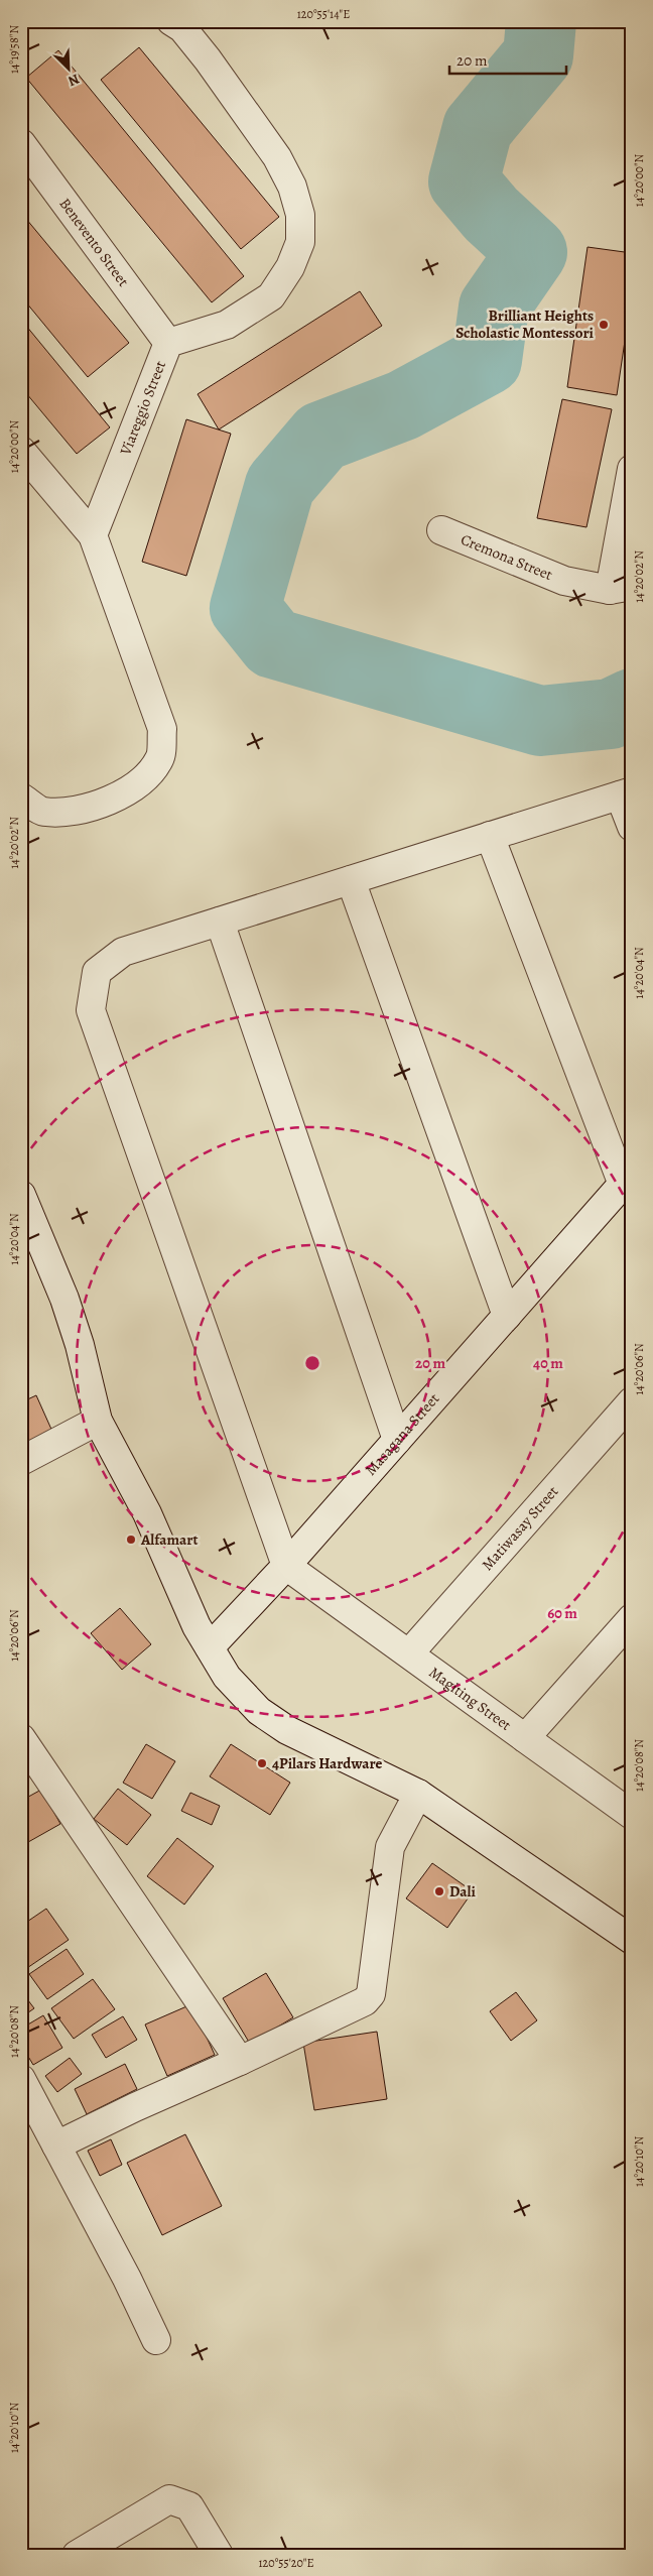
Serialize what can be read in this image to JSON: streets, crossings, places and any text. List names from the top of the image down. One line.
{"streets":{"street":["Benevento Street","Viareggio Street","Cremona Street","Masagana Street","Matiwasay Street","Magiting Street"]},"crossings":[["Benevento Street","Viareggio Street"],["Masagana Street","Magiting Street"],["Matiwasay Street","Magiting Street"]],"places":["Brilliant Heights Scholastic Montessori","Alfamart","4Pilars Hardware","Dali"],"scale_bar":"20 m","north":"bottom right","coordinates":["120°55'14\"E","14°19'58\"N","14°20'00\"N","14°20'02\"N","14°20'04\"N","14°20'06\"N","14°20'08\"N","14°20'10\"N","120°55'20\"E"],"rings":["20 m","40 m","60 m"]}
